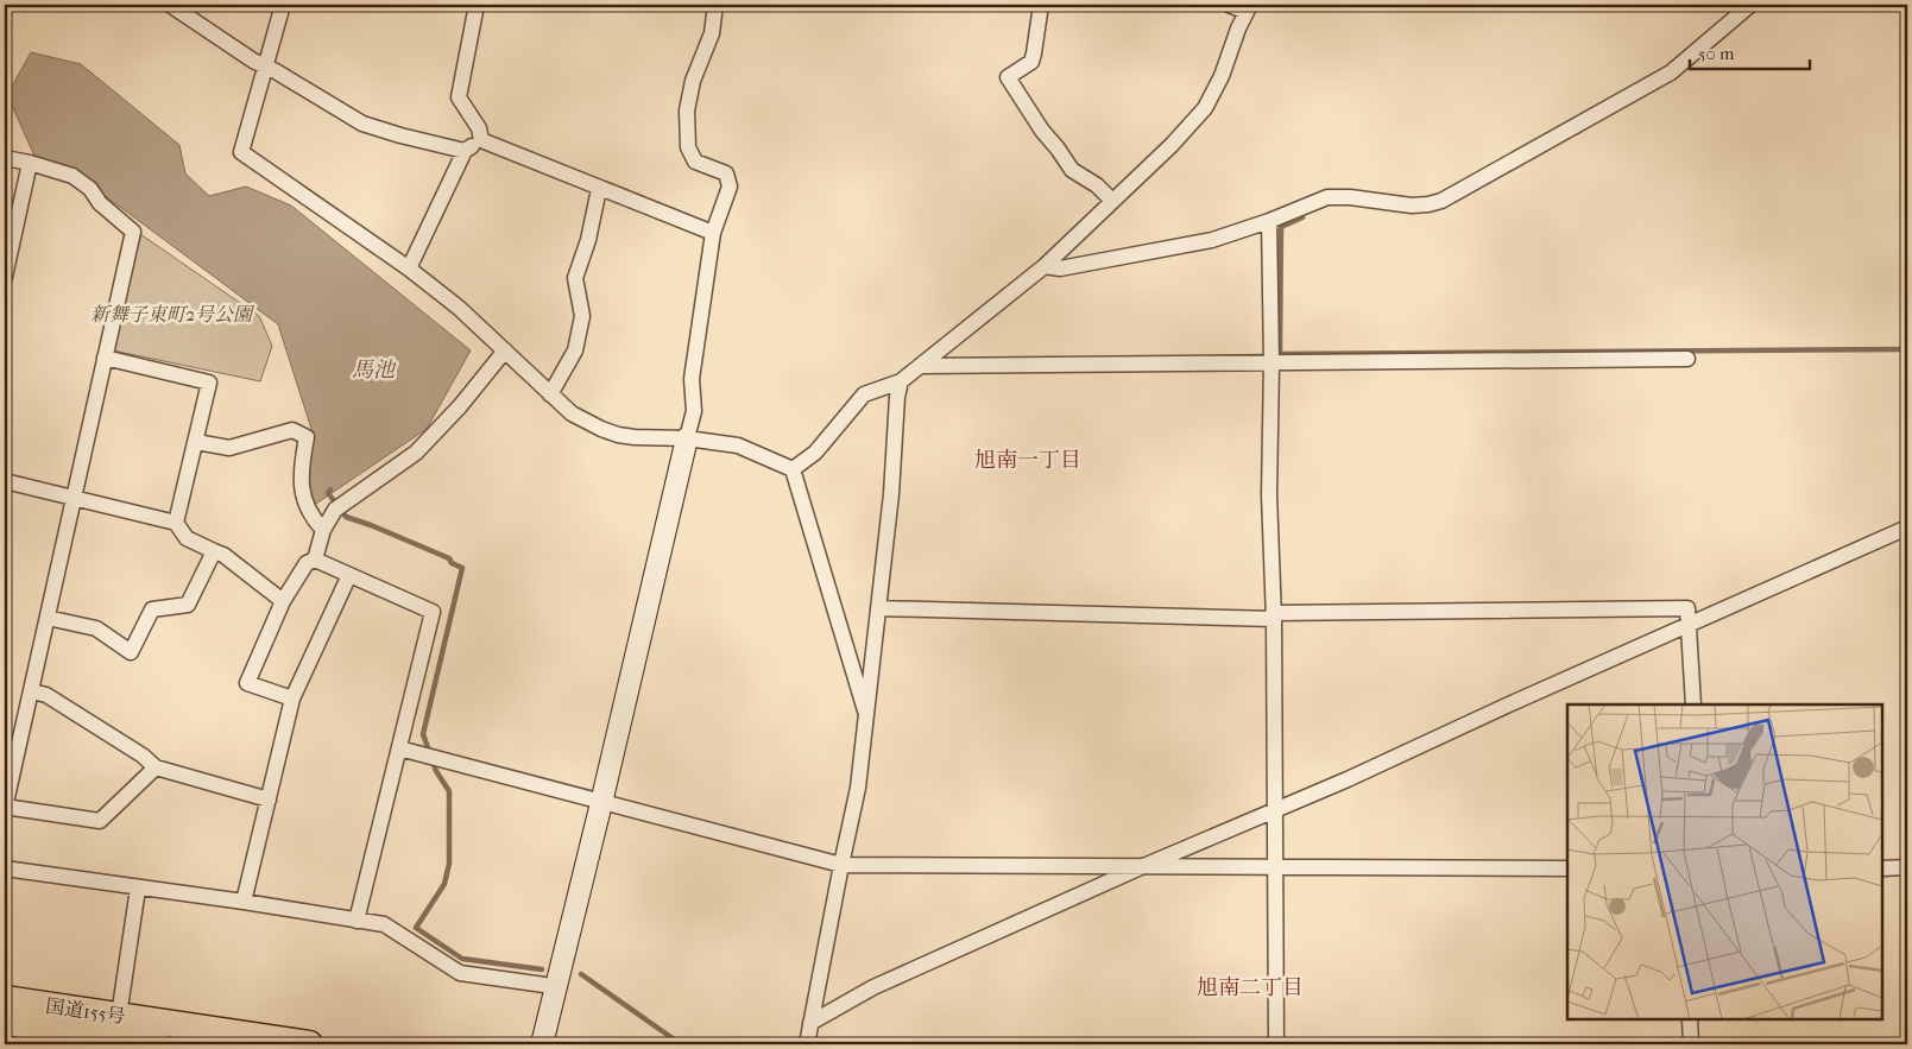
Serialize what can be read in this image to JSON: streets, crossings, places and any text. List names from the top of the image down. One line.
{"streets":{"highway":["国道155号"]},"districts":["旭南一丁目","旭南二丁目"],"water":["馬池"],"parks":["新舞子東町2号公園"],"scale_bar":"50 m"}
